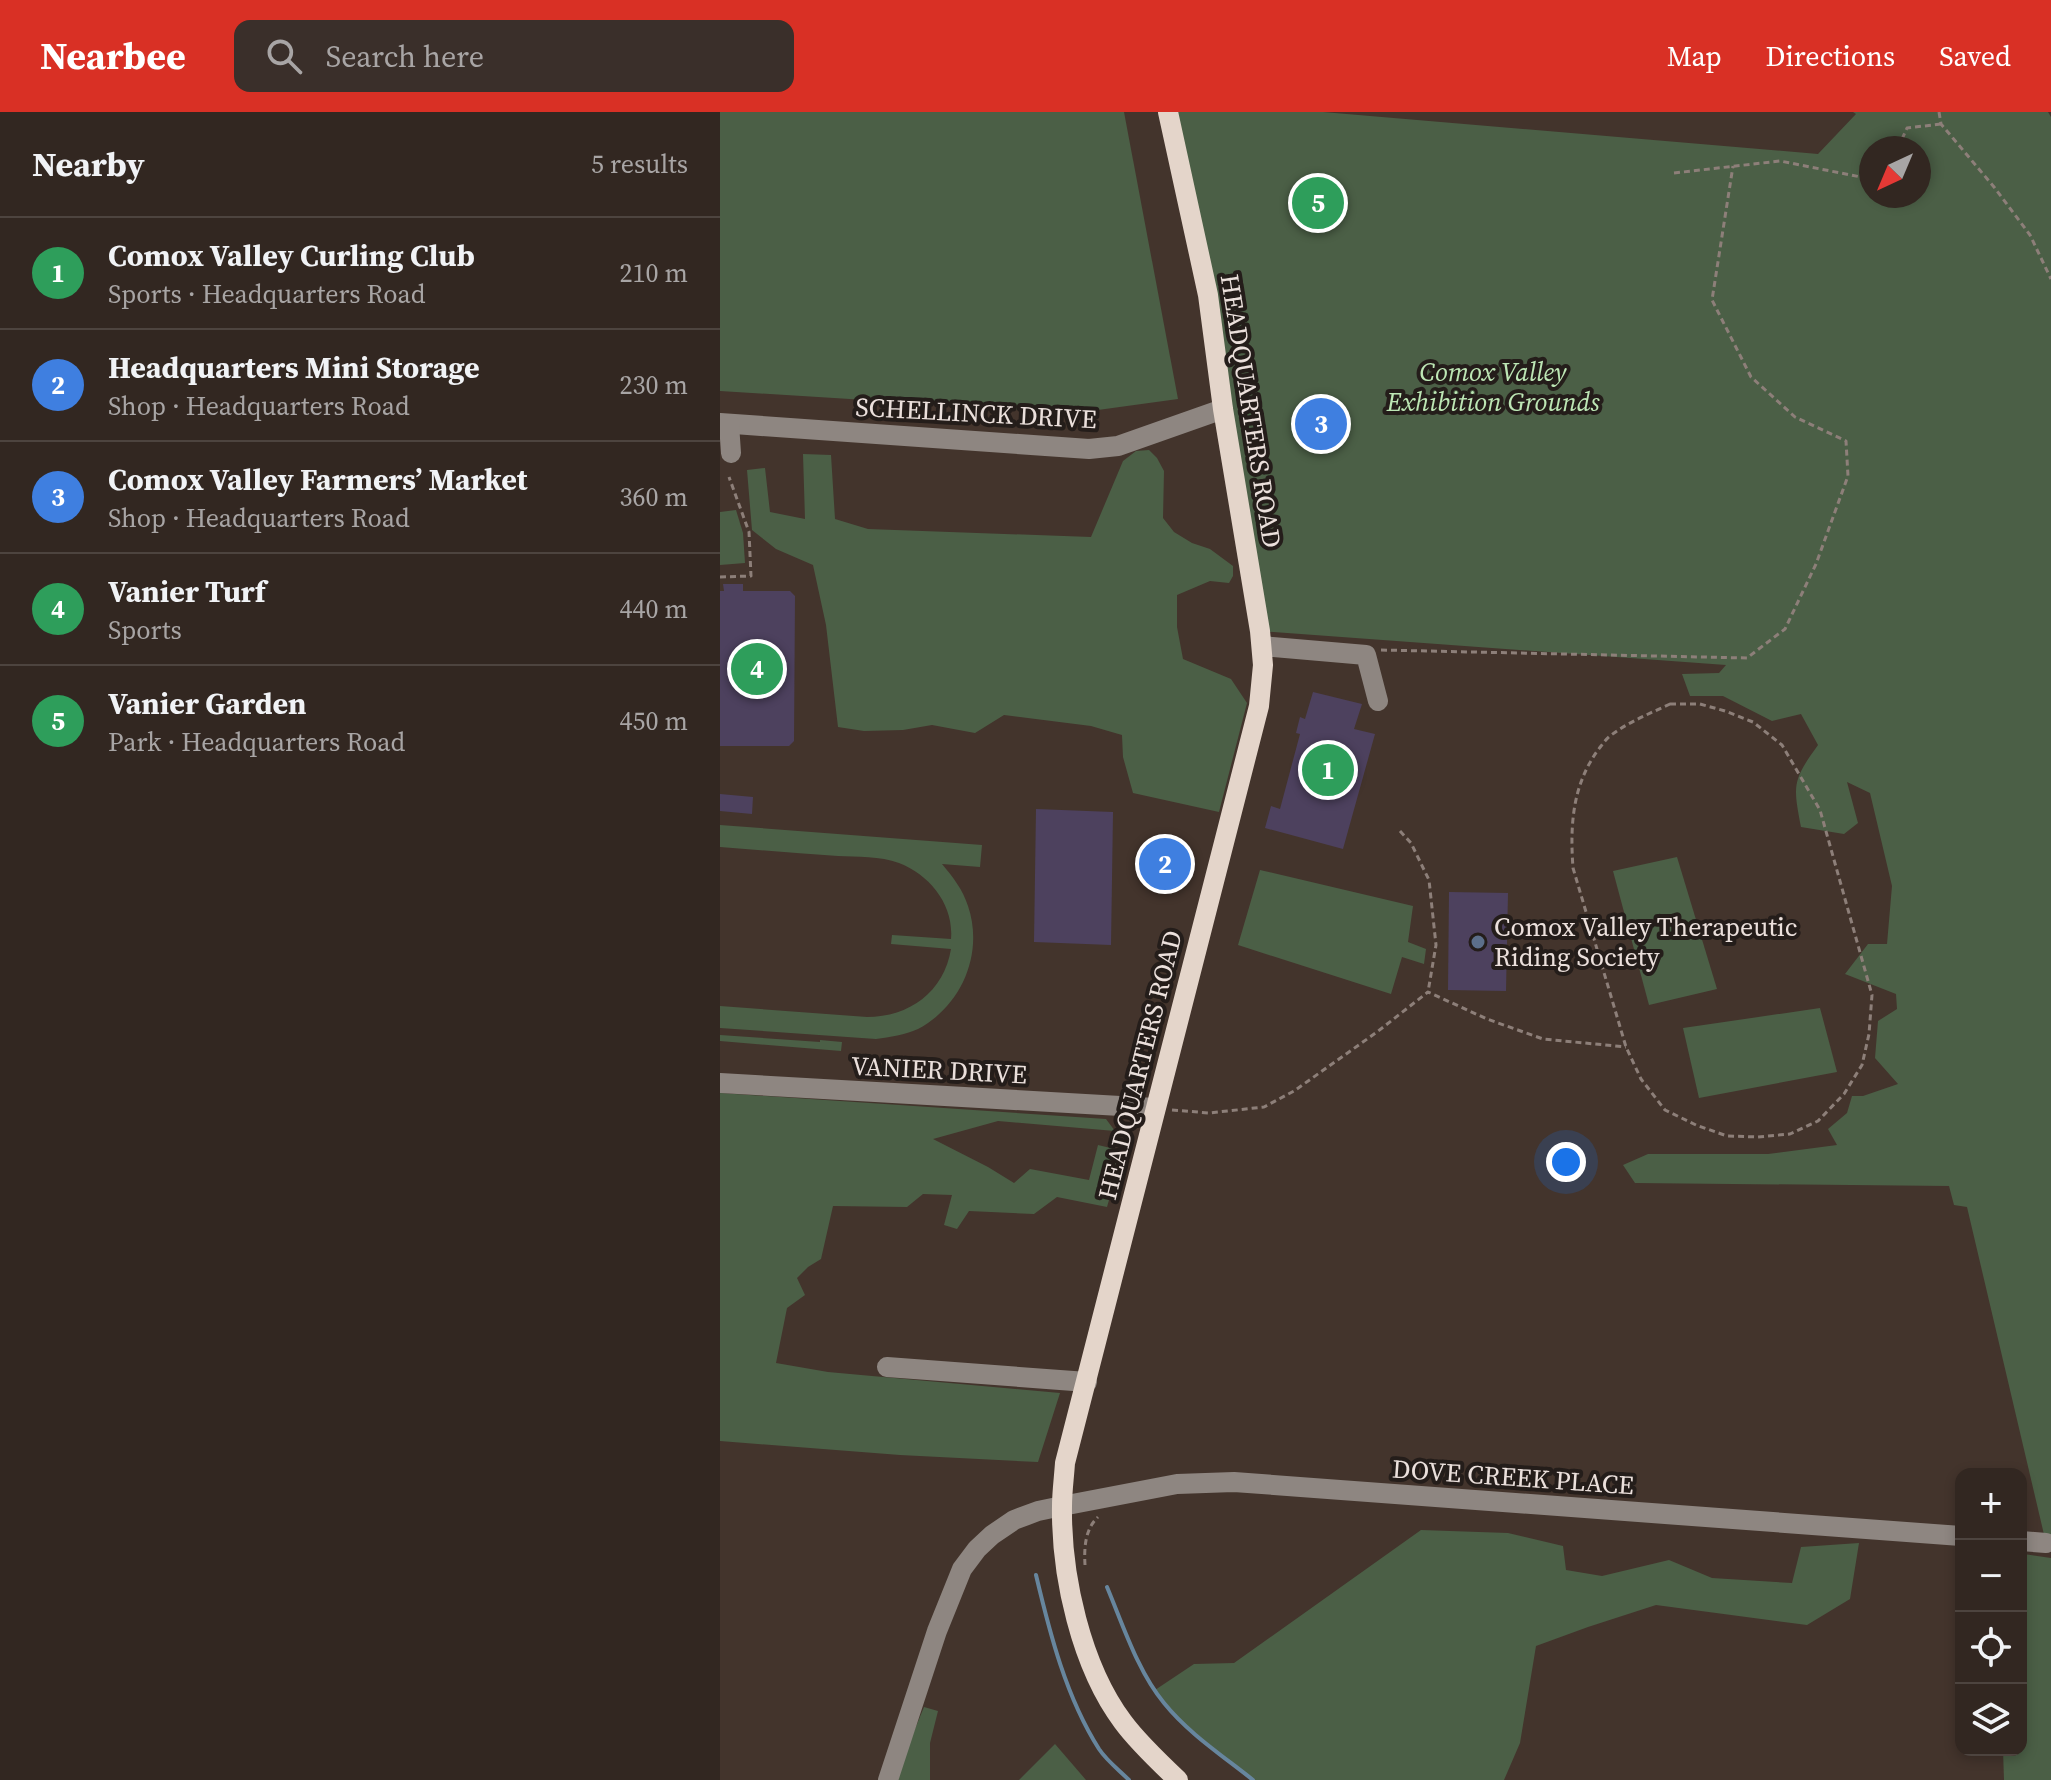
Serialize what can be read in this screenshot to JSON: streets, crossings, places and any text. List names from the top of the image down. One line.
{"streets":{"main road":["HEADQUARTERS ROAD"],"street":["SCHELLINCK DRIVE","VANIER DRIVE","DOVE CREEK PLACE"]},"crossings":[["HEADQUARTERS ROAD","SCHELLINCK DRIVE"],["HEADQUARTERS ROAD","VANIER DRIVE"],["HEADQUARTERS ROAD","DOVE CREEK PLACE"]],"parks":["Comox Valley Exhibition Grounds"],"places":["Comox Valley Therapeutic Riding Society"],"north":"bottom left","page":{"header":"Nearbee","search":"Search here","nav":["Map","Directions","Saved"],"heading":["Nearby","5 results"],"pins":["5","3","4","1","2"],"list":[{"mark":"1","name":"Comox Valley Curling Club","note":"Sports · Headquarters Road","value":"210 m"},{"mark":"2","name":"Headquarters Mini Storage","note":"Shop · Headquarters Road","value":"230 m"},{"mark":"3","name":"Comox Valley Farmers’ Market","note":"Shop · Headquarters Road","value":"360 m"},{"mark":"4","name":"Vanier Turf","note":"Sports","value":"440 m"},{"mark":"5","name":"Vanier Garden","note":"Park · Headquarters Road","value":"450 m"}],"map_buttons":["+","−"]}}
